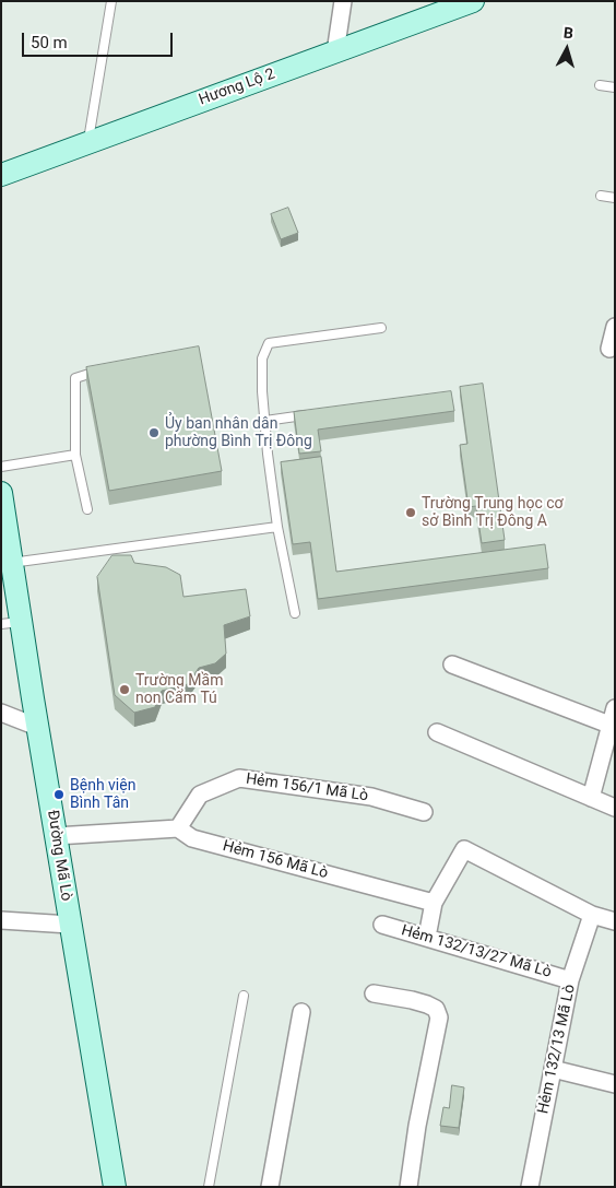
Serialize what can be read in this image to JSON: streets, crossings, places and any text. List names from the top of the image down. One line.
{"streets":{"main road":["Hương Lộ 2","Đường Mã Lò"],"street":["Hẻm 156/1 Mã Lò","Hẻm 156 Mã Lò","Hẻm 132/13/27 Mã Lò","Hẻm 132/13 Mã Lò"]},"crossings":[["Hẻm 156/1 Mã Lò","Hẻm 156 Mã Lò"],["Hẻm 132/13/27 Mã Lò","Hẻm 132/13 Mã Lò"]],"places":["Ủy ban nhân dân phường Bình Trị Đông","Trường Trung học cơ sở Bình Trị Đông A","Trường Mầm non Cẩm Tú","Bệnh viện Bình Tân"],"scale_bar":"50 m","north":"top"}
